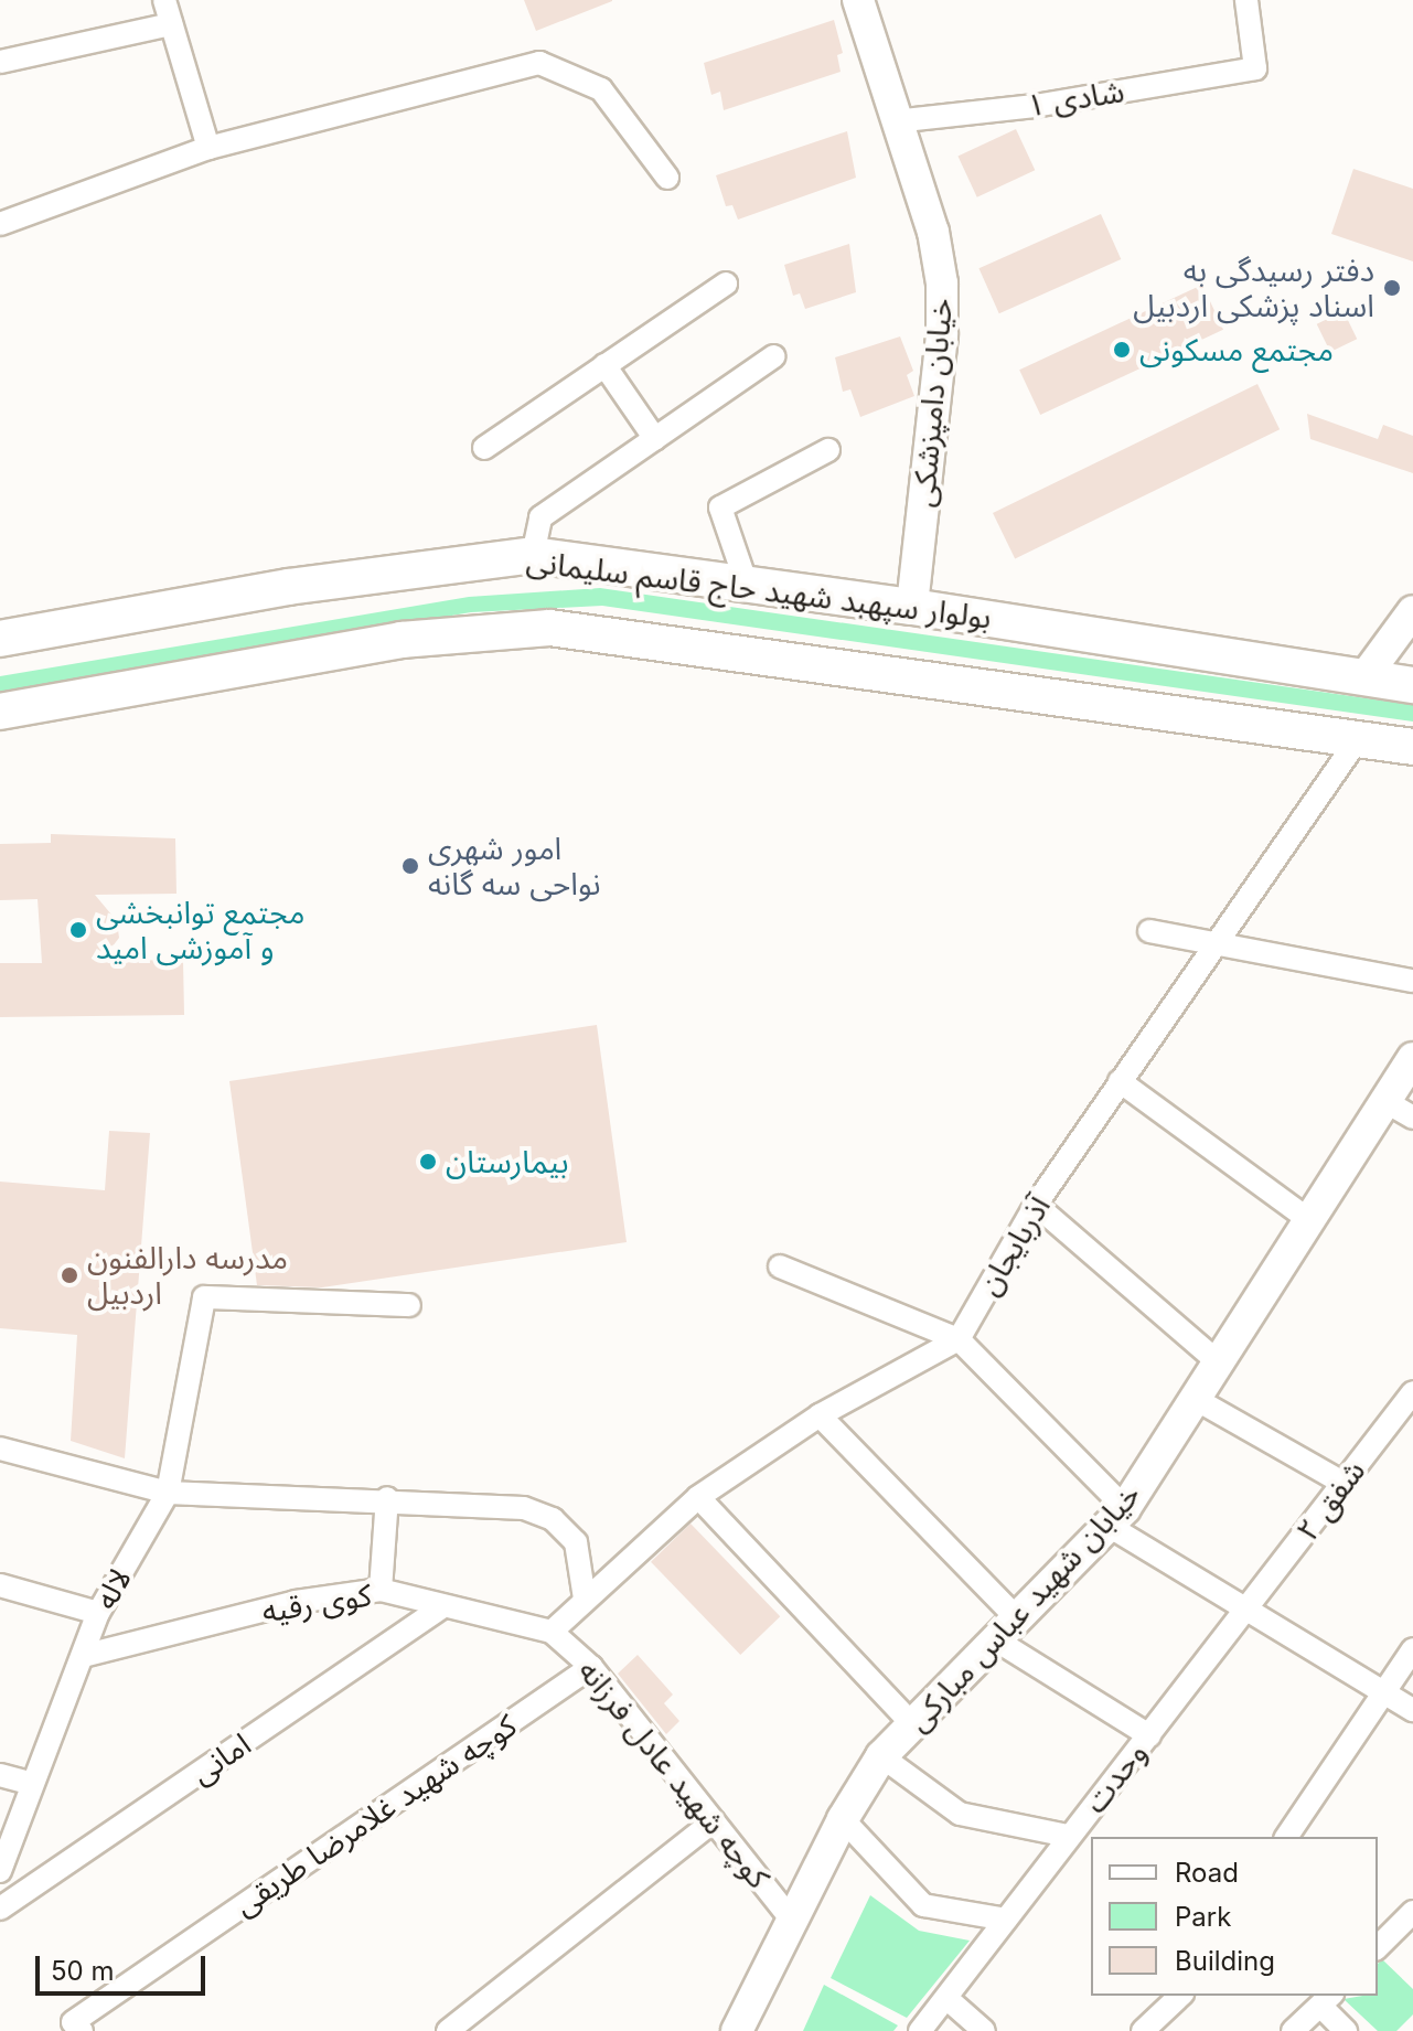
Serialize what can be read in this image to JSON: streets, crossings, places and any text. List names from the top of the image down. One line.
{"streets":{"main road":["بولوار سپهبد شهید حاج قاسم سلیمانی"],"street":["شادی ۱","خیابان دامپزشکی","آذربایجان","شفق ۲","لاله","کوی رقیه","خیابان شهید عباس مبارکی","امانی","کوچه شهید عادل فرزانه","وحدت","کوچه شهید غلامرضا طریقی"]},"crossings":[["شادی ۱","خیابان دامپزشکی"],["خیابان دامپزشکی","بولوار سپهبد شهید حاج قاسم سلیمانی"],["بولوار سپهبد شهید حاج قاسم سلیمانی","آذربایجان"],["شفق ۲","وحدت"],["لاله","کوی رقیه"],["کوی رقیه","امانی"],["کوی رقیه","کوچه شهید عادل فرزانه"],["خیابان شهید عباس مبارکی","کوچه شهید عادل فرزانه"],["کوچه شهید عادل فرزانه","کوچه شهید غلامرضا طریقی"]],"places":["دفتر رسیدگی به اسناد پزشکی اردبیل","مجتمع مسکونی","امور شهری نواحی سه گانه","مجتمع توانبخشی و آموزشی امید","بیمارستان","مدرسه دارالفنون اردبیل"],"legend":["Road","Park","Building"],"scale_bar":"50 m"}
